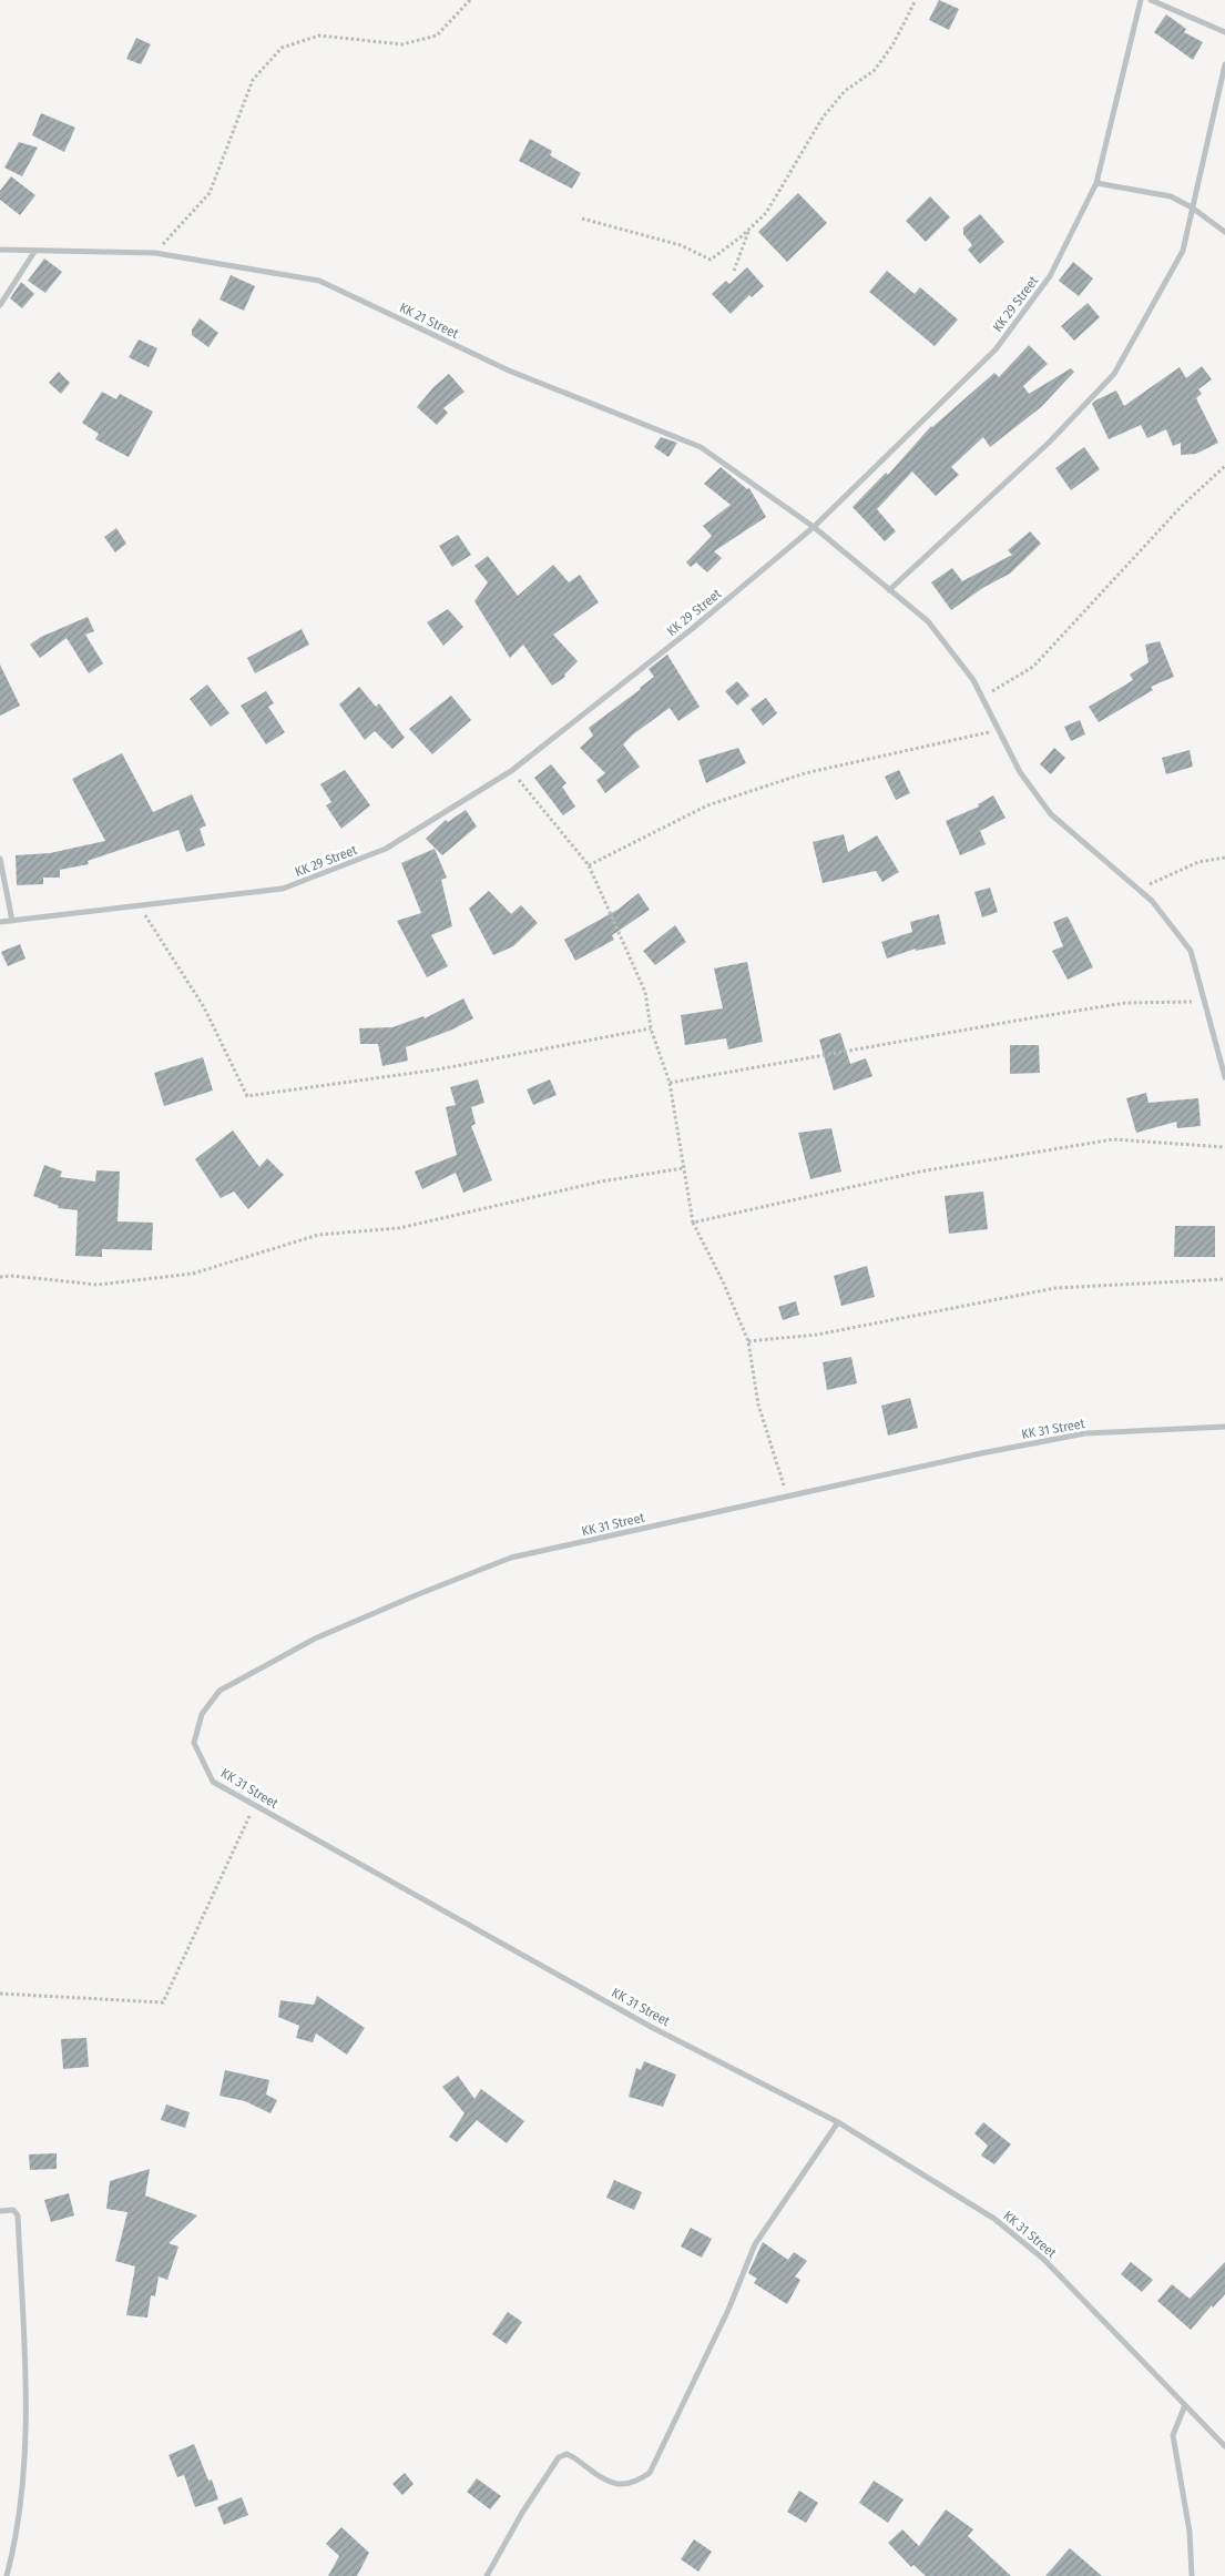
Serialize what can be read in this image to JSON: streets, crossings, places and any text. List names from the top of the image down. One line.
{"streets":{"street":["KK 29 Street","KK 21 Street","KK 31 Street"]},"crossings":[["KK 29 Street","KK 21 Street"]]}
